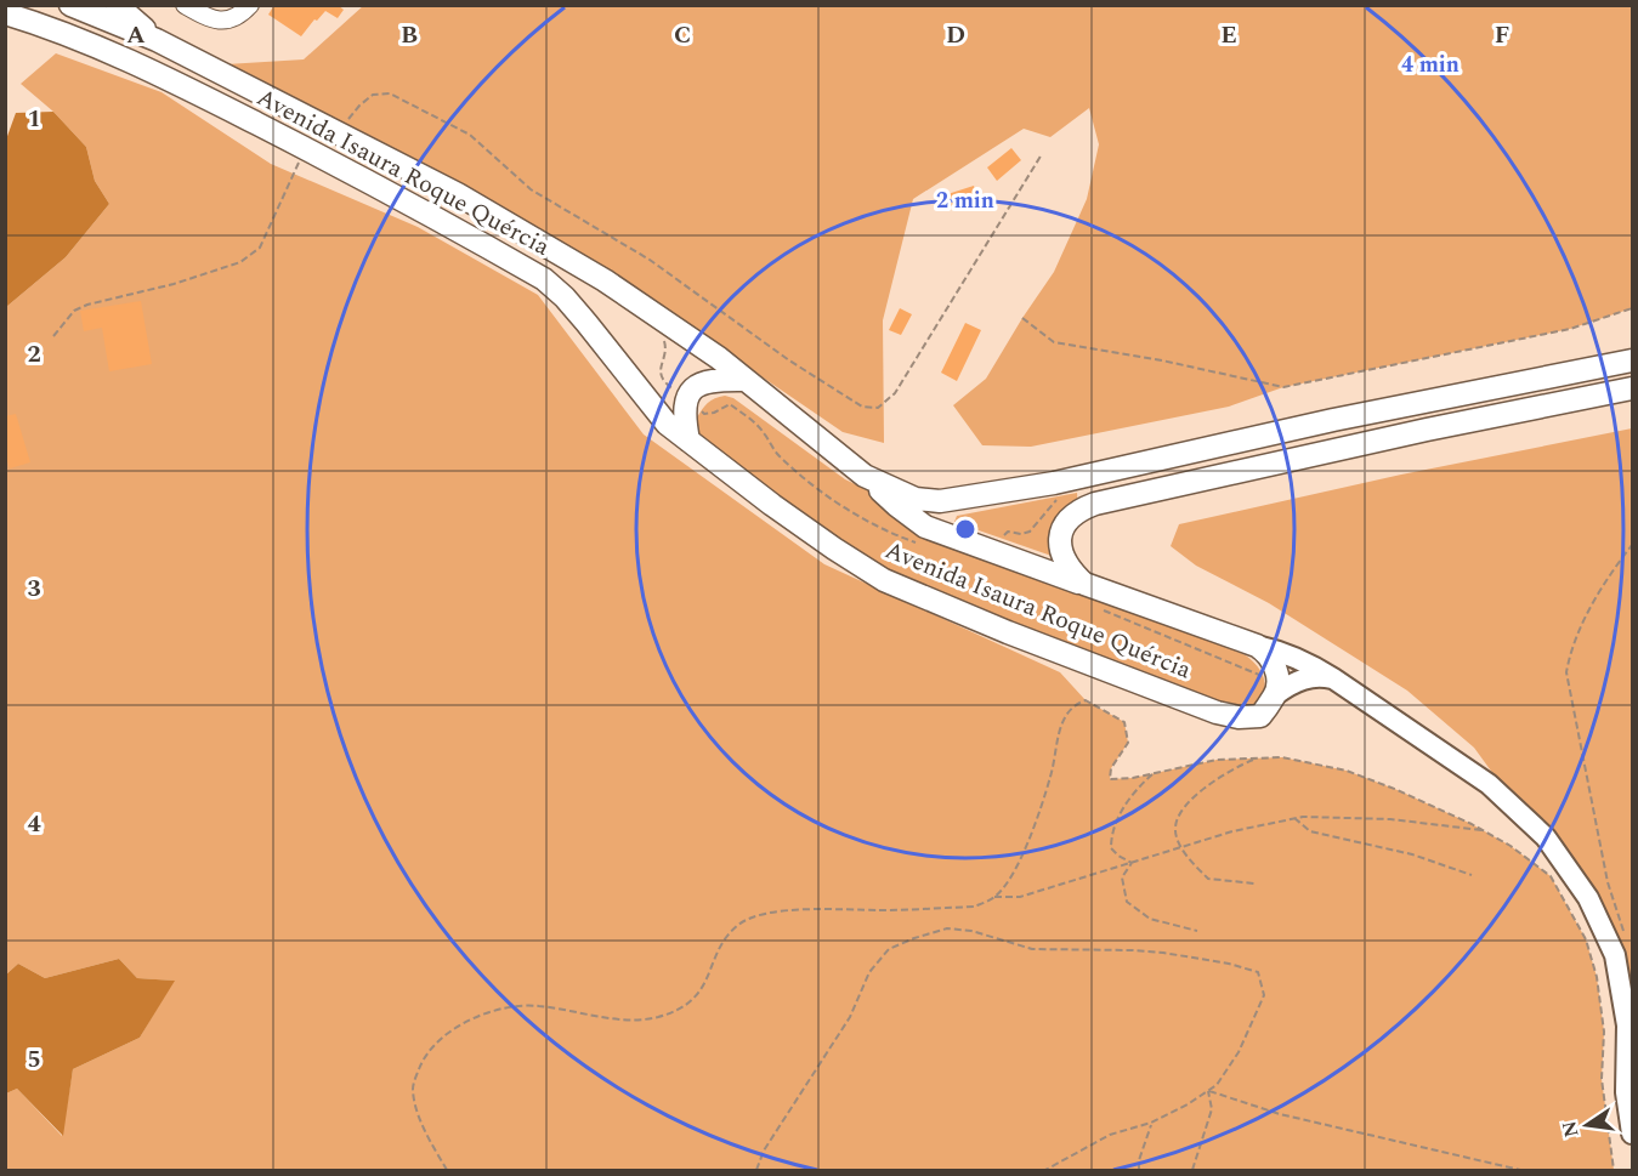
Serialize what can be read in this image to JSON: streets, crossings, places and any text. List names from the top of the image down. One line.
{"streets":{"main road":["Avenida Isaura Roque Quércia"]},"north":"left","grid":{"columns":["A","B","C","D","E","F"],"rows":["1","2","3","4","5"]},"rings":["4 min","2 min"]}
